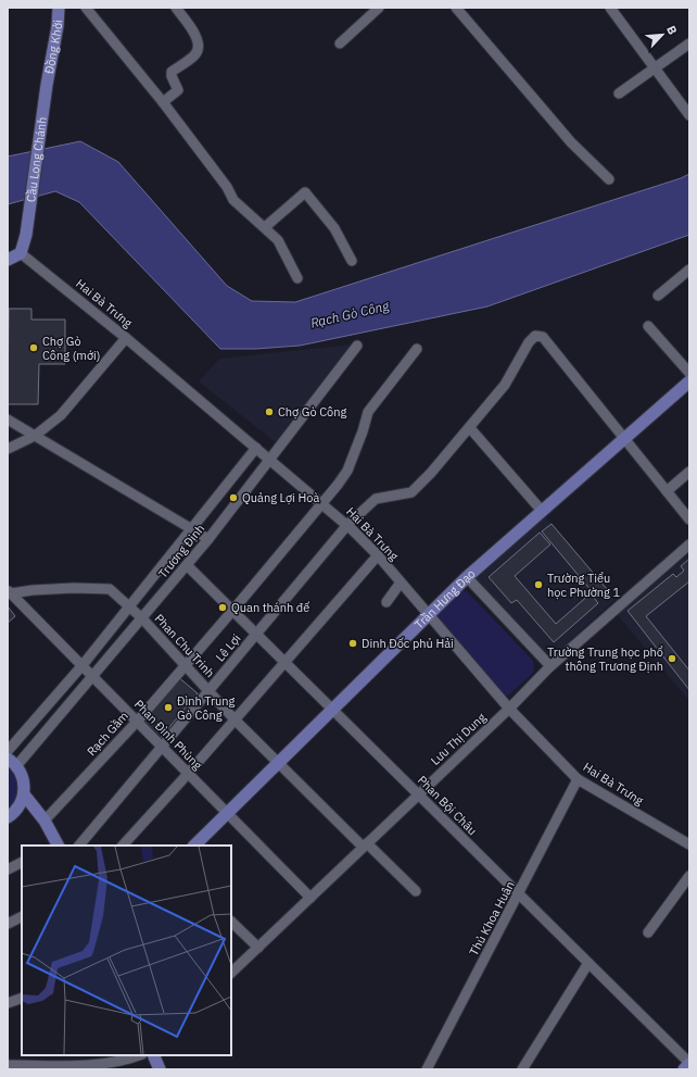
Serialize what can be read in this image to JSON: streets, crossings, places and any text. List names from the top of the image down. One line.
{"streets":{"main road":["Đồng Khởi","Cầu Long Chánh","Trần Hưng Đạo"],"street":["Hai Bà Trưng","Trương Định","Phan Chu Trinh","Lê Lợi","Rạch Gầm","Phan Đình Phùng","Lưu Thị Dung","Phan Bội Châu","Thủ Khoa Huân"]},"crossings":[["Đồng Khởi","Cầu Long Chánh"],["Cầu Long Chánh","Hai Bà Trưng"],["Hai Bà Trưng","Trương Định"],["Hai Bà Trưng","Trần Hưng Đạo"],["Hai Bà Trưng","Lê Lợi"],["Hai Bà Trưng","Rạch Gầm"],["Hai Bà Trưng","Lưu Thị Dung"],["Hai Bà Trưng","Thủ Khoa Huân"],["Trương Định","Phan Chu Trinh"],["Trương Định","Phan Đình Phùng"],["Trương Định","Phan Bội Châu"],["Trần Hưng Đạo","Phan Chu Trinh"],["Trần Hưng Đạo","Lê Lợi"],["Trần Hưng Đạo","Phan Đình Phùng"],["Trần Hưng Đạo","Phan Bội Châu"],["Phan Chu Trinh","Lê Lợi"],["Phan Chu Trinh","Rạch Gầm"],["Phan Chu Trinh","Phan Đình Phùng"],["Phan Chu Trinh","Lưu Thị Dung"],["Lê Lợi","Phan Đình Phùng"],["Lê Lợi","Phan Bội Châu"],["Rạch Gầm","Phan Đình Phùng"],["Rạch Gầm","Phan Bội Châu"],["Phan Đình Phùng","Lưu Thị Dung"],["Lưu Thị Dung","Phan Bội Châu"],["Phan Bội Châu","Thủ Khoa Huân"]],"water":["Rạch Gò Công"],"places":["Chợ Gò Công (mới)","Chợ Gò Công","Quảng Lợi Hoà","Trường Tiểu học Phường 1","Quan thánh đế","Dinh Đốc phủ Hải","Trường Trung học phổ thông Trương Định","Đình Trung Gò Công"],"north":"top right"}
